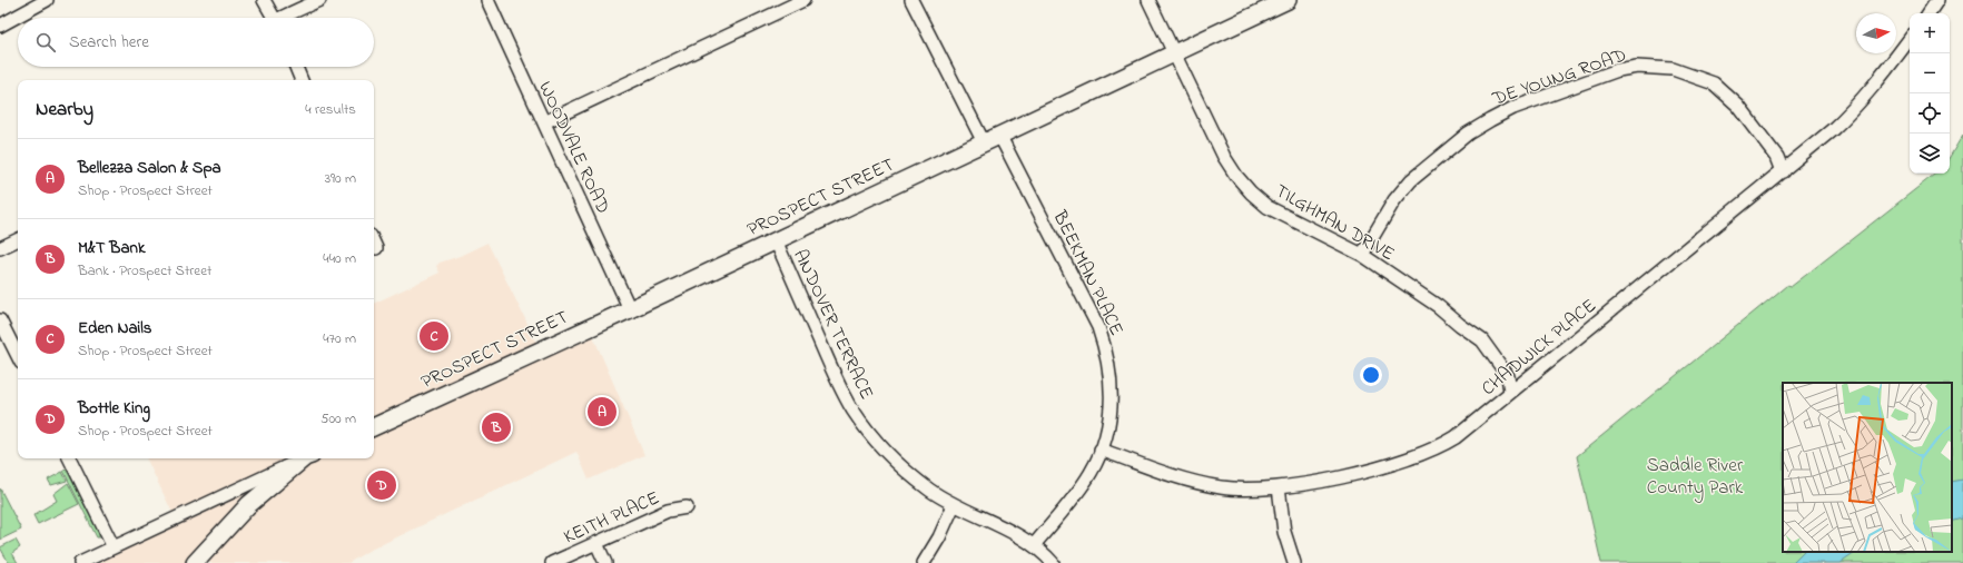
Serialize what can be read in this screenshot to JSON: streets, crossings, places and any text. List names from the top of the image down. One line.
{"streets":{"main road":["PROSPECT STREET"],"street":["DE YOUNG ROAD","WOODVALE ROAD","TILGHMAN DRIVE","BEEKMAN PLACE","ANDOVER TERRACE","CHADWICK PLACE","KEITH PLACE"]},"crossings":[["DE YOUNG ROAD","TILGHMAN DRIVE"],["DE YOUNG ROAD","CHADWICK PLACE"],["WOODVALE ROAD","PROSPECT STREET"],["PROSPECT STREET","TILGHMAN DRIVE"],["PROSPECT STREET","BEEKMAN PLACE"],["PROSPECT STREET","ANDOVER TERRACE"],["TILGHMAN DRIVE","CHADWICK PLACE"],["BEEKMAN PLACE","ANDOVER TERRACE"],["BEEKMAN PLACE","CHADWICK PLACE"]],"parks":["Saddle River County Park"],"north":"right","page":{"map_buttons":["+","−"],"search":"Search here","heading":["Nearby","4 results"],"list":[{"mark":"A","name":"Bellezza Salon & Spa","note":"Shop · Prospect Street","value":"390 m"},{"mark":"B","name":"M&T Bank","note":"Bank · Prospect Street","value":"440 m"},{"mark":"C","name":"Eden Nails","note":"Shop · Prospect Street","value":"470 m"},{"mark":"D","name":"Bottle King","note":"Shop · Prospect Street","value":"500 m"}],"pins":["C","A","B","D"]}}
